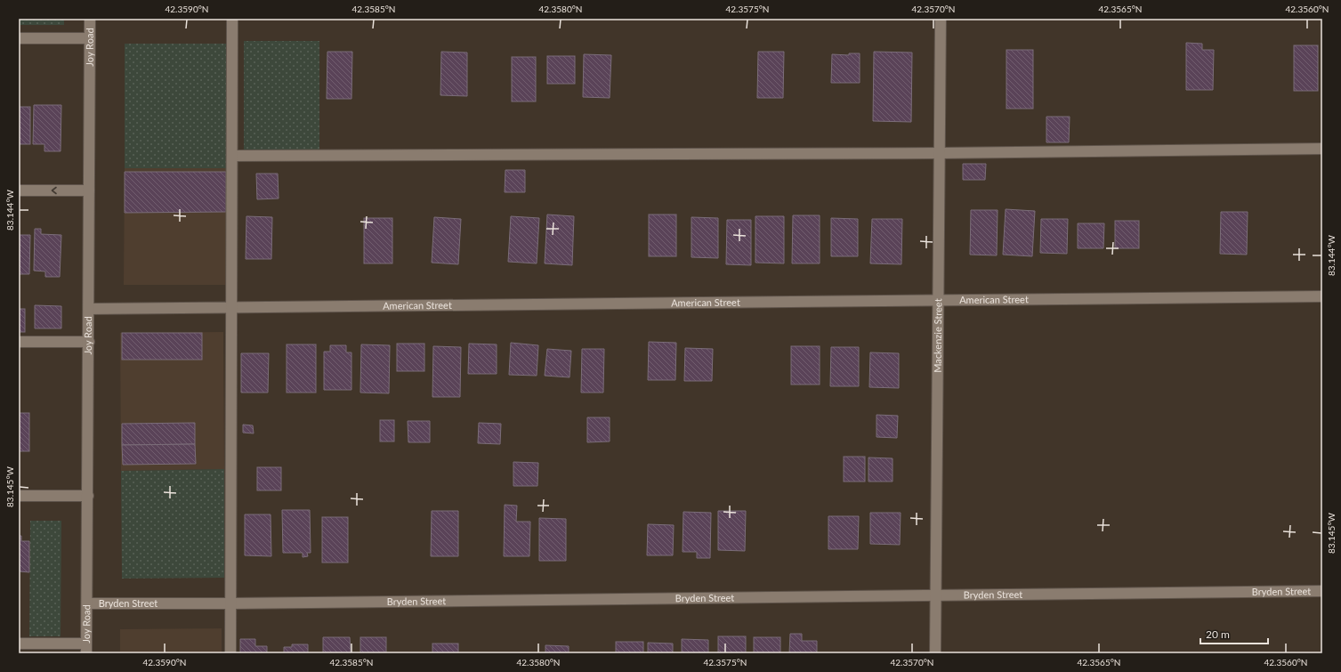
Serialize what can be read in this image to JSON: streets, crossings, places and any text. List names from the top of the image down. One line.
{"streets":{"street":["Joy Road","American Street","Mackenzie Street","Bryden Street"]},"crossings":[["Joy Road","American Street"],["Joy Road","Bryden Street"],["American Street","Mackenzie Street"],["Mackenzie Street","Bryden Street"]],"scale_bar":"20 m","coordinates":["42.3590°N","42.3585°N","42.3580°N","42.3575°N","42.3570°N","42.3565°N","42.3560°N","83.144°W","83.145°W"]}
